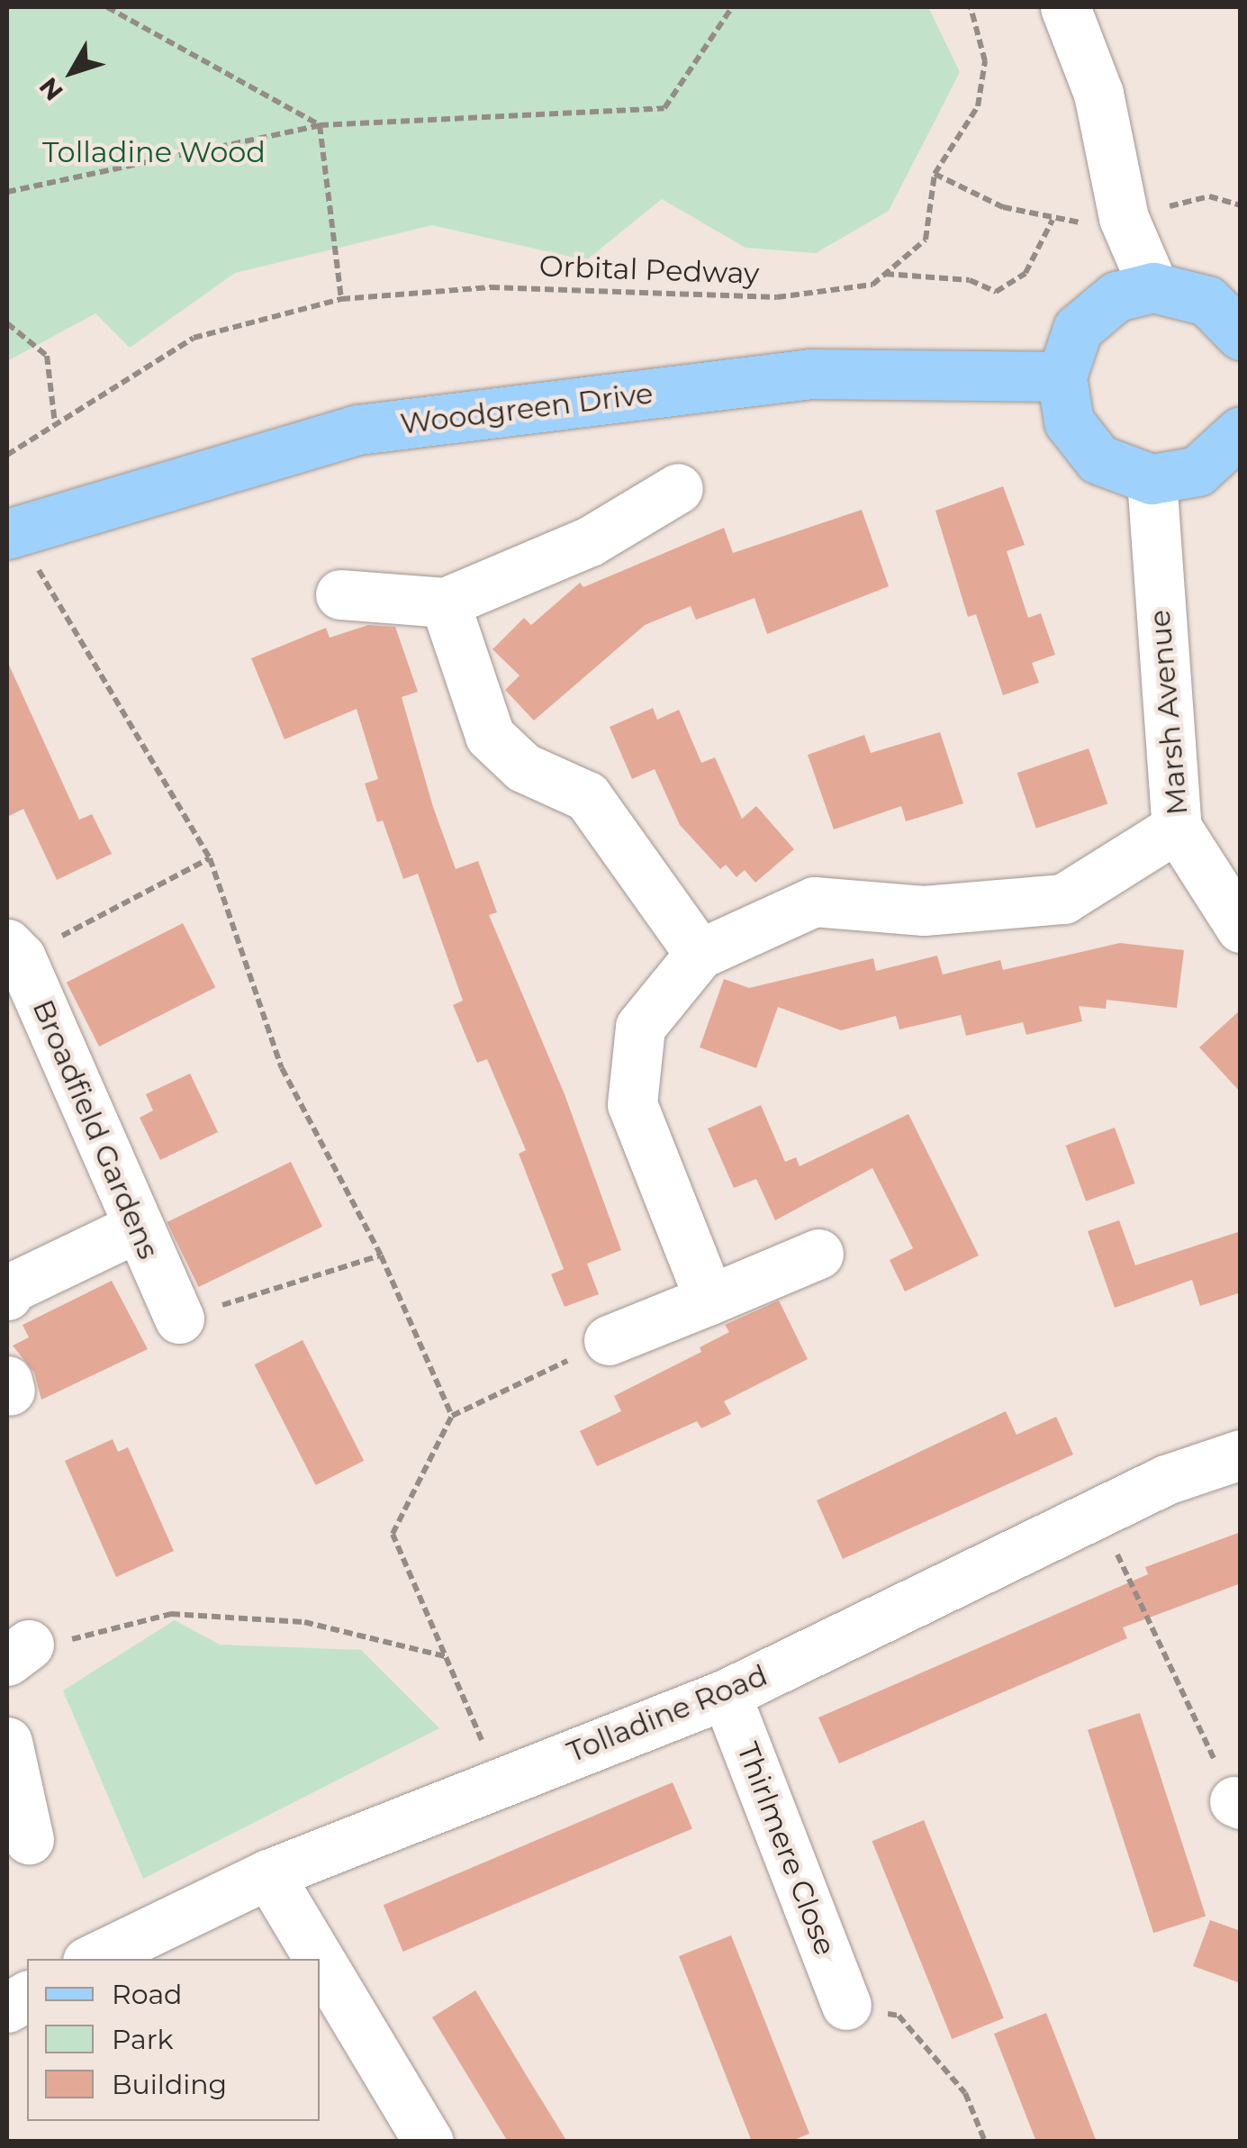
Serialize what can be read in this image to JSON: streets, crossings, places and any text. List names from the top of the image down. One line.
{"streets":{"main road":["Woodgreen Drive"],"street":["Marsh Avenue","Broadfield Gardens","Tolladine Road","Thirlmere Close"],"path":["Orbital Pedway"]},"crossings":[["Tolladine Road","Thirlmere Close"]],"parks":["Tolladine Wood"],"legend":["Road","Park","Building"],"north":"bottom left"}
